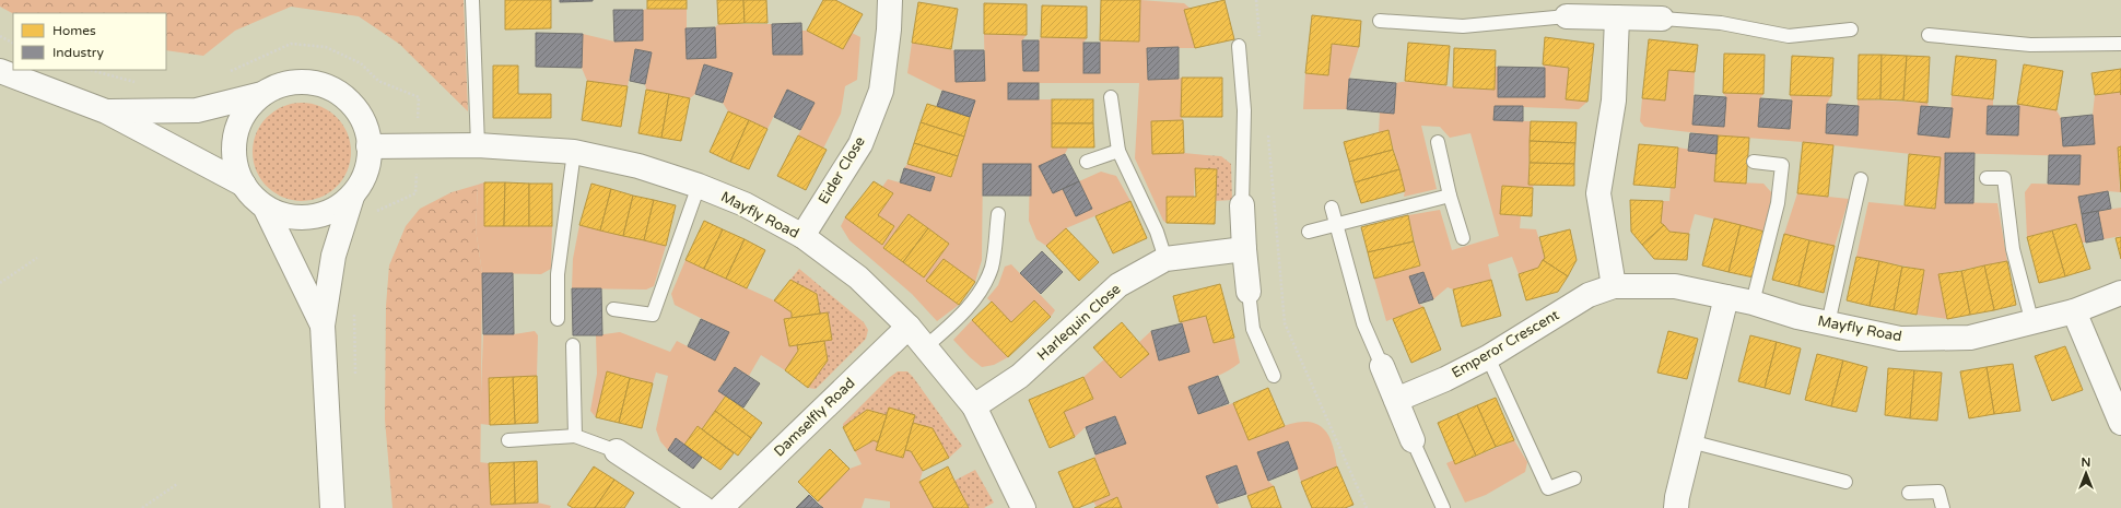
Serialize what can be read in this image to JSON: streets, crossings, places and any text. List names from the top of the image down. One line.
{"streets":{"street":["Eider Close","Mayfly Road","Harlequin Close","Emperor Crescent","Damselfly Road"]},"crossings":[["Eider Close","Mayfly Road"],["Mayfly Road","Harlequin Close"],["Mayfly Road","Emperor Crescent"],["Mayfly Road","Damselfly Road"]],"legend":["Homes","Industry"],"north":"top"}
